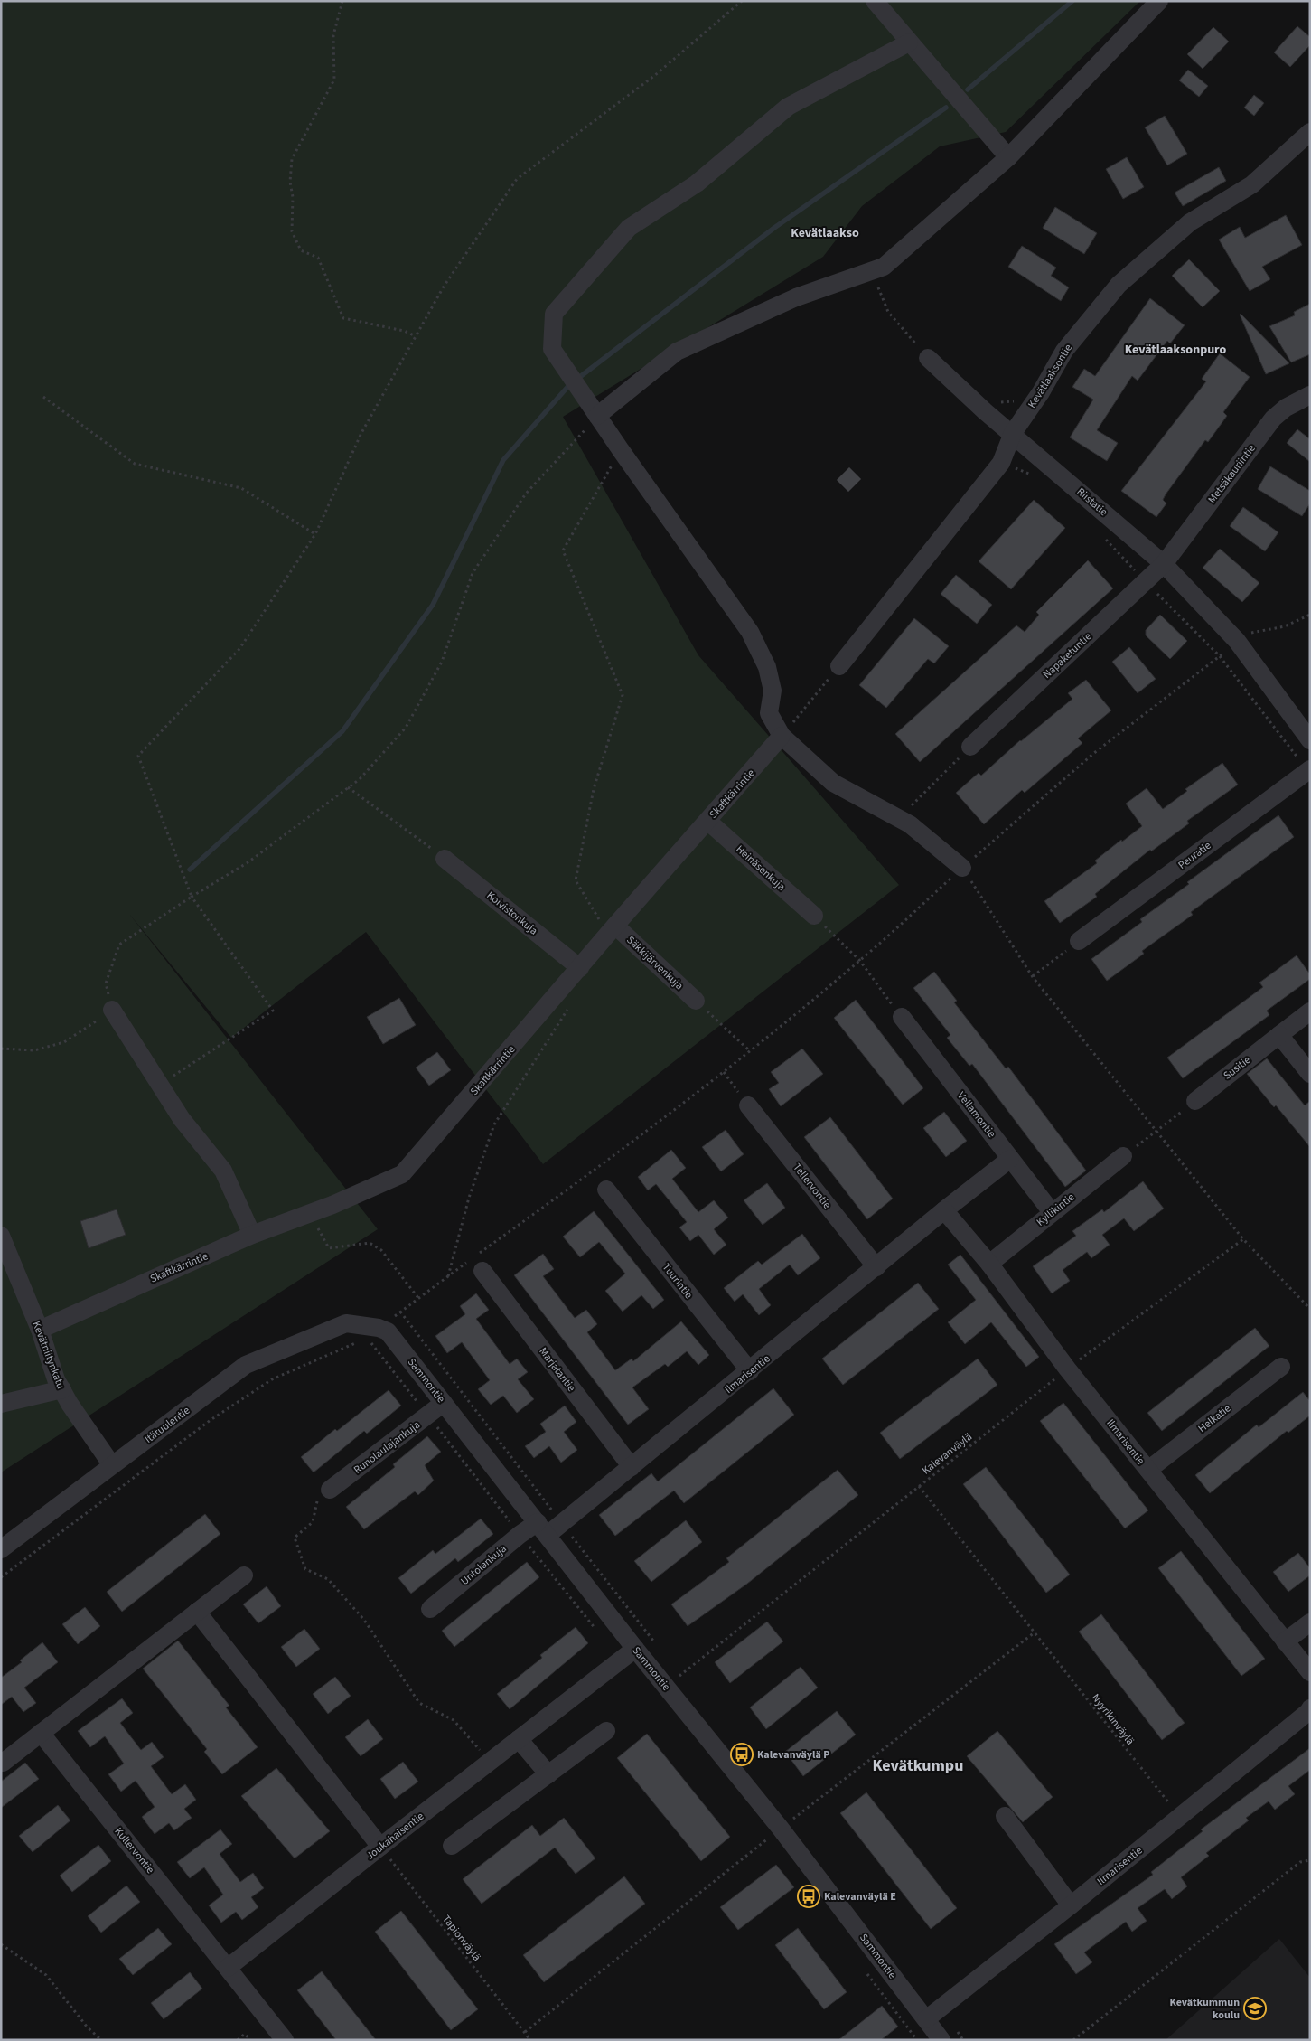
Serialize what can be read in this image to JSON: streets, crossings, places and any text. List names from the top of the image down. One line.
{"streets":{"street":["Kevätlaaksontie","Metsäkauriintie","Riistatie","Napaketuntie","Skaftkärrintie","Peuratie","Heinäsenkuja","Koivistonkuja","Säkkijärvenkuja","Susitie","Vellamontie","Tellervontie","Kyllikintie","Tuurintie","Kevätniitynkatu","Marjatantie","Ilmarisentie","Sammontie","Helkatie","Itätuulentie","Runolaulajankuja","Untolankuja","Joukahaisentie","Kullervontie"],"path":["Kalevanväylä","Nyyrikinväylä","Tapionväylä"]},"crossings":[["Kevätlaaksontie","Riistatie"],["Metsäkauriintie","Riistatie"],["Metsäkauriintie","Napaketuntie"],["Riistatie","Napaketuntie"],["Skaftkärrintie","Heinäsenkuja"],["Skaftkärrintie","Koivistonkuja"],["Skaftkärrintie","Säkkijärvenkuja"],["Skaftkärrintie","Kevätniitynkatu"],["Vellamontie","Kyllikintie"],["Vellamontie","Ilmarisentie"],["Tellervontie","Ilmarisentie"],["Kyllikintie","Ilmarisentie"],["Tuurintie","Ilmarisentie"],["Kevätniitynkatu","Itätuulentie"],["Marjatantie","Ilmarisentie"],["Ilmarisentie","Sammontie"],["Ilmarisentie","Helkatie"],["Ilmarisentie","Kalevanväylä"],["Ilmarisentie","Untolankuja"],["Ilmarisentie","Nyyrikinväylä"],["Sammontie","Itätuulentie"],["Sammontie","Runolaulajankuja"],["Sammontie","Untolankuja"],["Sammontie","Joukahaisentie"],["Kalevanväylä","Nyyrikinväylä"],["Joukahaisentie","Kullervontie"],["Joukahaisentie","Tapionväylä"]],"districts":["Kevätlaakso","Kevätlaaksonpuro","Kevätkumpu"],"places":{"bus stop":["Kalevanväylä P","Kalevanväylä E"],"school or university":["Kevätkummun koulu"]}}
